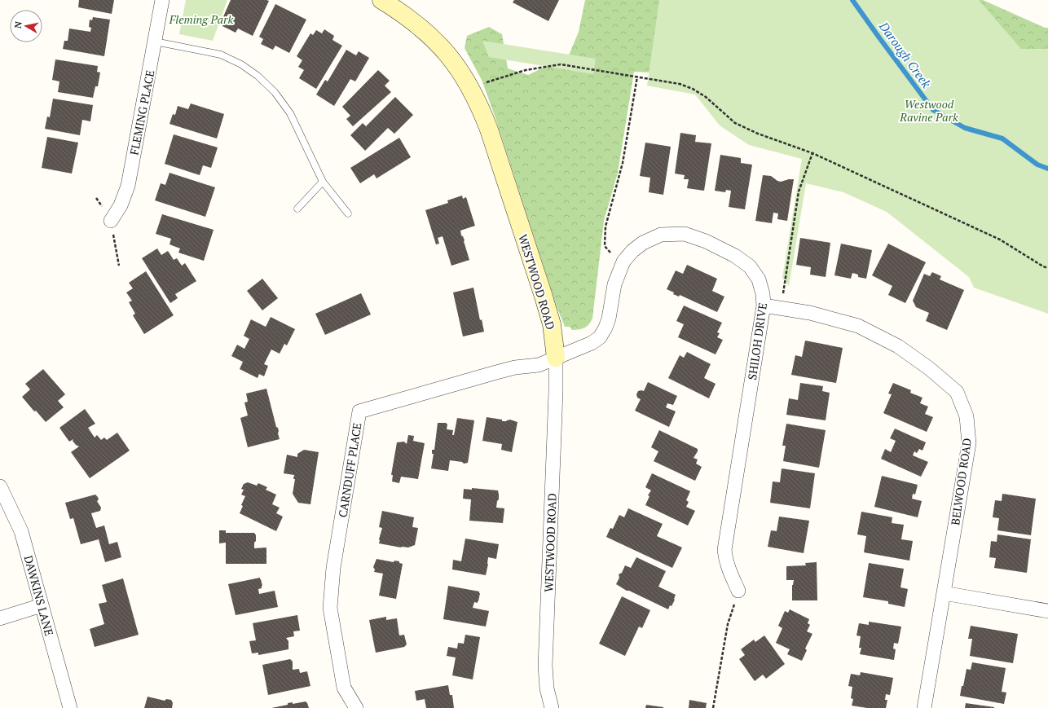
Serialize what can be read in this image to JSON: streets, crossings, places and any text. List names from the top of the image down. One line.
{"streets":{"street":["FLEMING PLACE","WESTWOOD ROAD","SHILOH DRIVE","CARNDUFF PLACE","BELWOOD ROAD","DAWKINS LANE"]},"crossings":[["WESTWOOD ROAD","SHILOH DRIVE"],["WESTWOOD ROAD","CARNDUFF PLACE"],["SHILOH DRIVE","CARNDUFF PLACE"],["SHILOH DRIVE","BELWOOD ROAD"]],"water":["Darough Creek"],"parks":["Fleming Park","Westwood Ravine Park"],"north":"left"}
